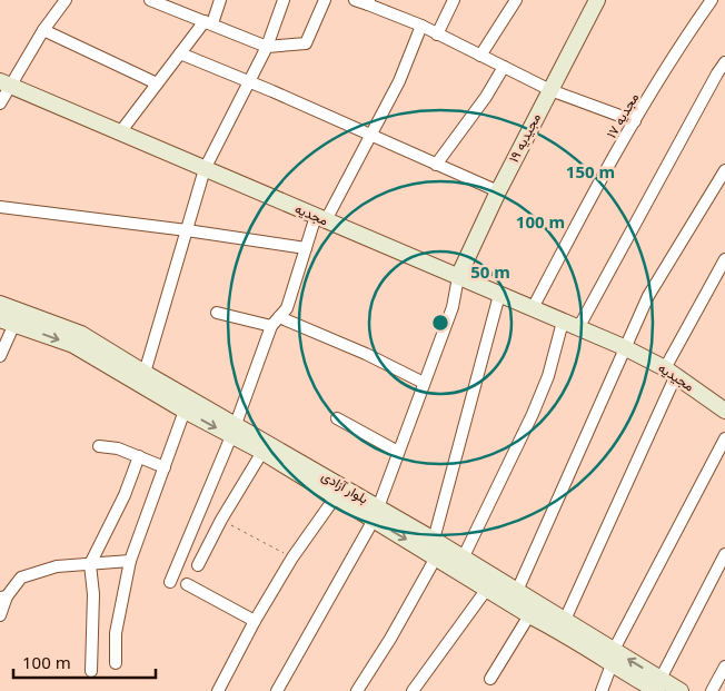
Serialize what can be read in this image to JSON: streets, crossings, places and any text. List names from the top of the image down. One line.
{"streets":{"street":["مجدیه ۱۷","مجیدیه ۱۹","مجدیه","مجیدیه","بلوار آزادی"]},"crossings":[["مجدیه ۱۷","مجدیه"],["مجیدیه ۱۹","مجدیه"],["مجدیه","مجیدیه"]],"scale_bar":"100 m","rings":["150 m","100 m","50 m"]}
